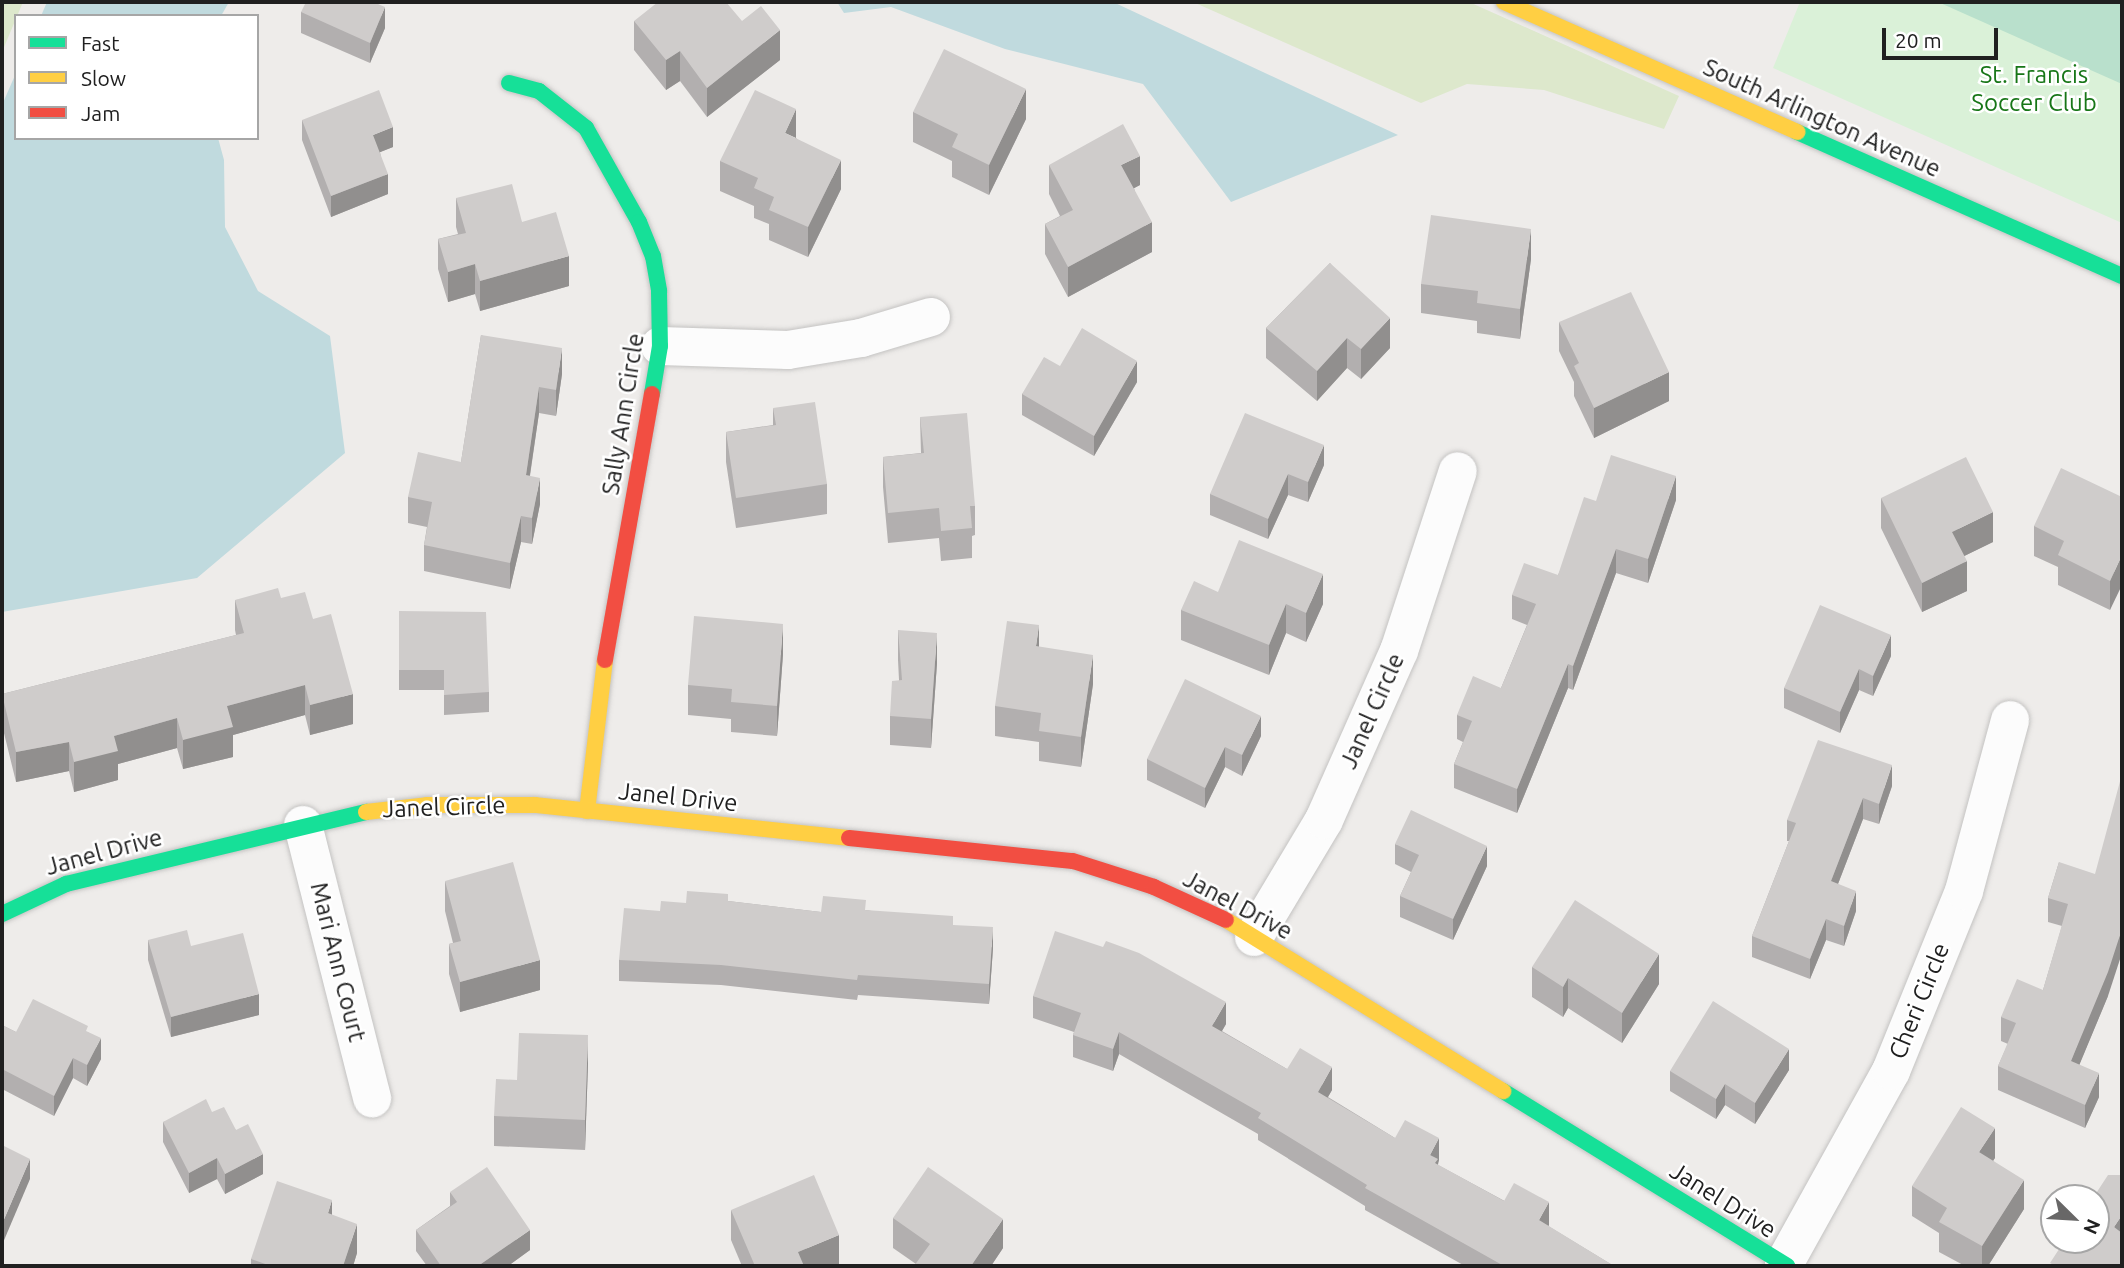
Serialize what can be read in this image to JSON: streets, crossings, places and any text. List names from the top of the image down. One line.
{"streets":{"street":["South Arlington Avenue","Sally Ann Circle","Janel Circle","Janel Drive","Mari Ann Court","Cheri Circle"]},"crossings":[["Sally Ann Circle","Janel Circle"],["Sally Ann Circle","Janel Drive"],["Janel Circle","Janel Drive"],["Janel Circle","Mari Ann Court"],["Janel Drive","Mari Ann Court"],["Janel Drive","Cheri Circle"]],"parks":["St. Francis Soccer Club"],"legend":["Fast","Slow","Jam"],"scale_bar":"20 m","north":"bottom right"}
